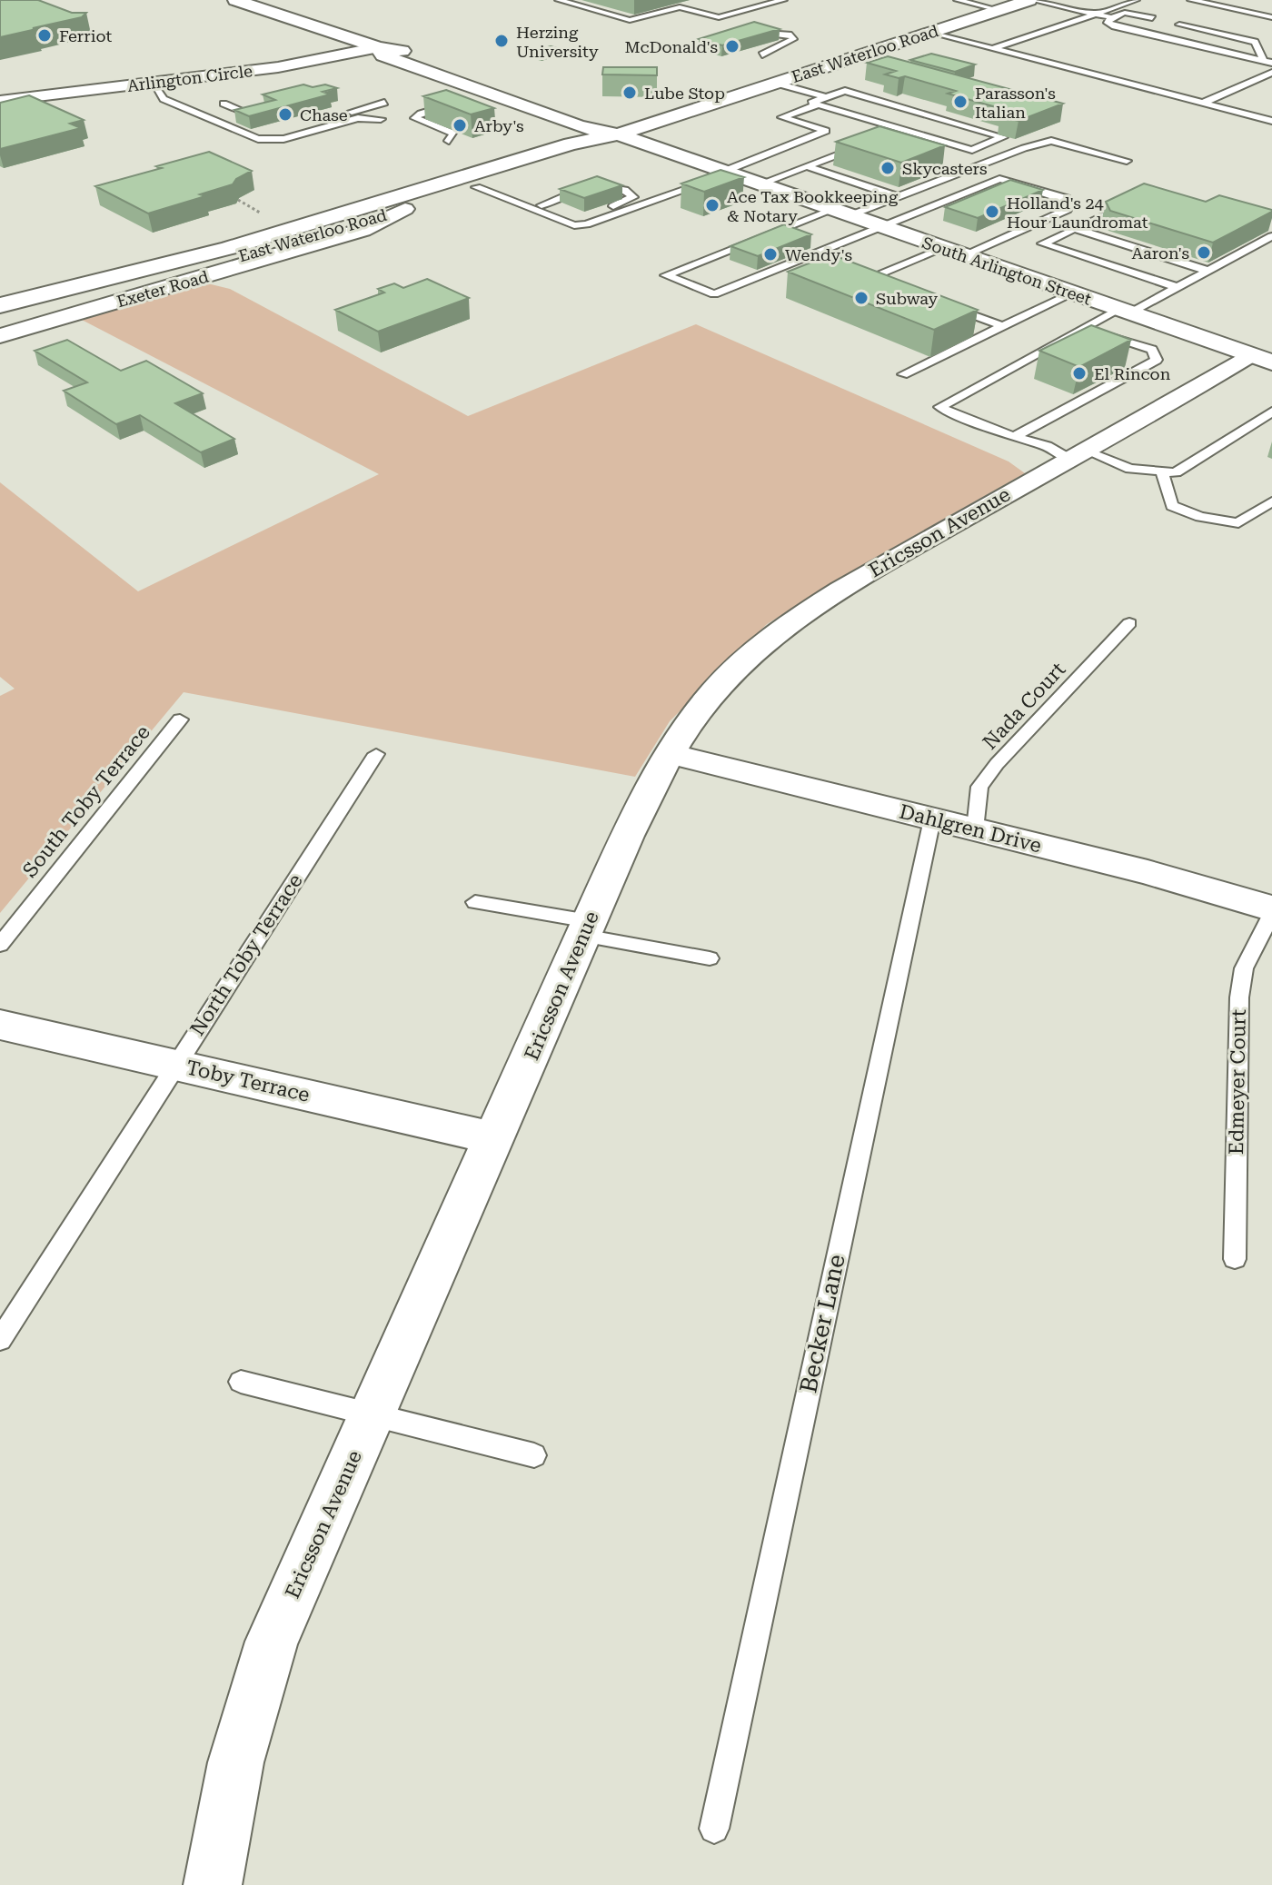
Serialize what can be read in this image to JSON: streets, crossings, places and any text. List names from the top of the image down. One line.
{"streets":{"main road":["East Waterloo Road","South Arlington Street"],"street":["Arlington Circle","Exeter Road","Ericsson Avenue","Dahlgren Drive","Toby Terrace"],"lane":["Nada Court","South Toby Terrace","North Toby Terrace","Edmeyer Court","Becker Lane"]},"crossings":[["East Waterloo Road","South Arlington Street"],["East Waterloo Road","Exeter Road"],["Arlington Circle","South Arlington Street"],["South Arlington Street","Ericsson Avenue"],["Ericsson Avenue","Dahlgren Drive"],["Ericsson Avenue","Toby Terrace"],["Nada Court","Dahlgren Drive"],["Dahlgren Drive","Edmeyer Court"],["Dahlgren Drive","Becker Lane"],["North Toby Terrace","Toby Terrace"]],"places":["Ferriot","Herzing University","McDonald's","Lube Stop","Parasson's Italian","Chase","Arby's","Skycasters","Ace Tax Bookkeeping & Notary","Holland's 24 Hour Laundromat","Aaron's","Wendy's","Subway","El Rincon"]}
